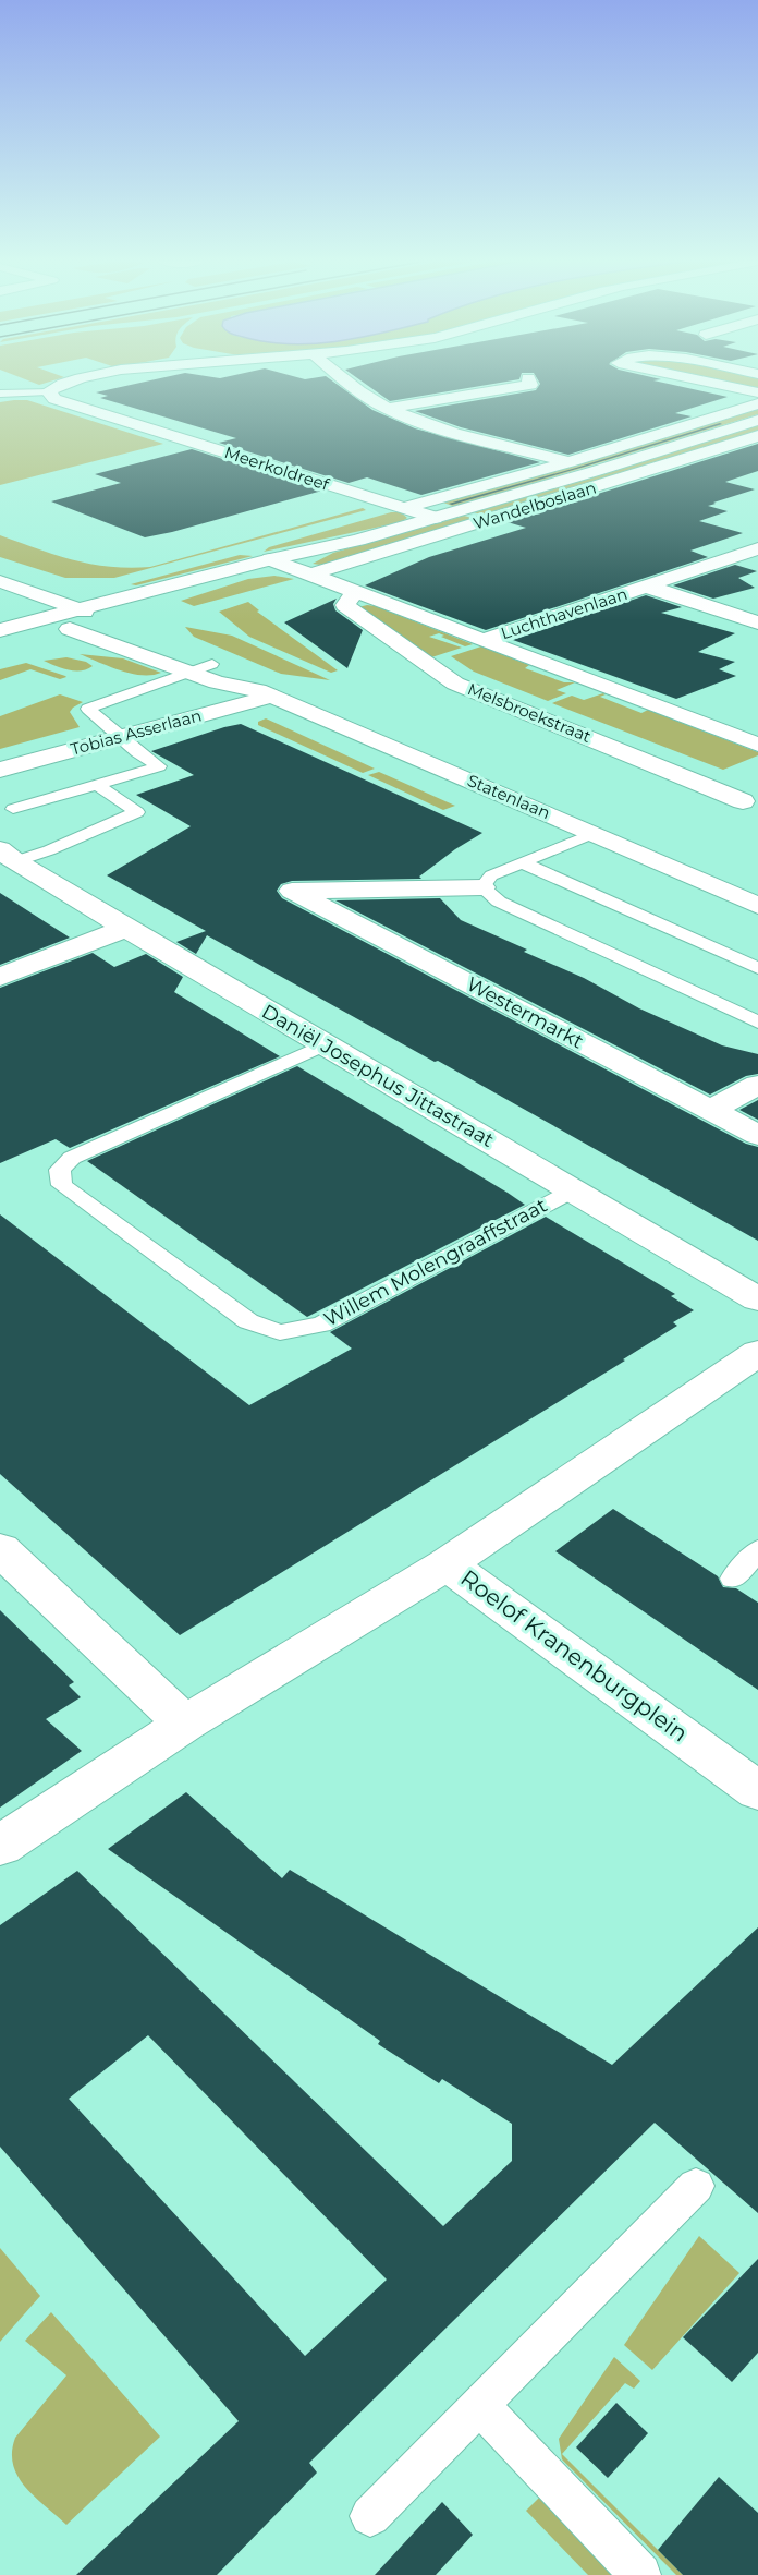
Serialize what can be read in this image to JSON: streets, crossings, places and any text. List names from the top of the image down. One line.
{"streets":{"street":["Meerkoldreef","Wandelboslaan","Luchthavenlaan","Melsbroekstraat","Tobias Asserlaan","Statenlaan","Westermarkt","Daniël Josephus Jittastraat","Roelof Kranenburgplein"],"lane":["Willem Molengraaffstraat"]},"crossings":[["Meerkoldreef","Wandelboslaan"],["Wandelboslaan","Statenlaan"],["Tobias Asserlaan","Statenlaan"],["Daniël Josephus Jittastraat","Willem Molengraaffstraat"]]}
